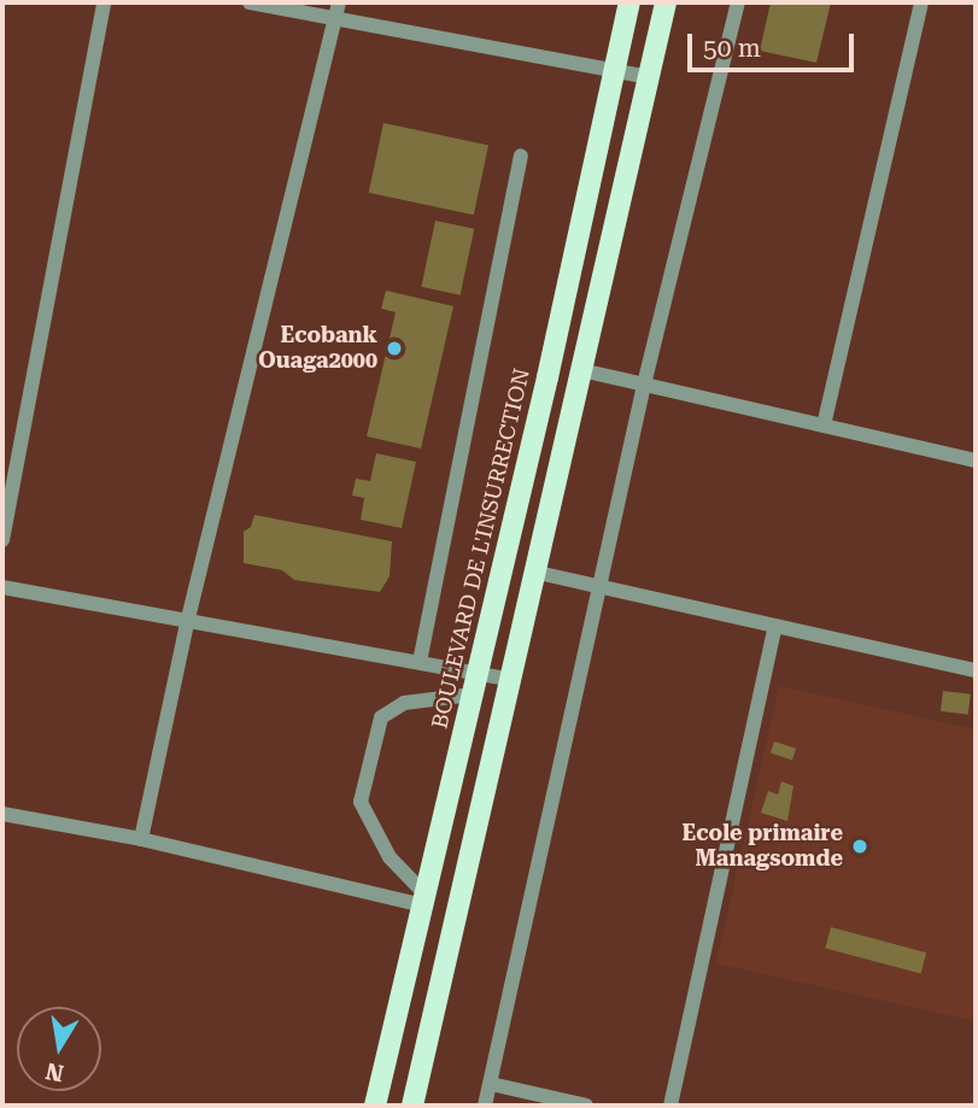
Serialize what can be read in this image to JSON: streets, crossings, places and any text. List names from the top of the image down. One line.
{"streets":{"main road":["BOULEVARD DE L'INSURRECTION"]},"places":["Ecobank Ouaga2000","Ecole primaire Managsomde"],"scale_bar":"50 m","north":"bottom"}
